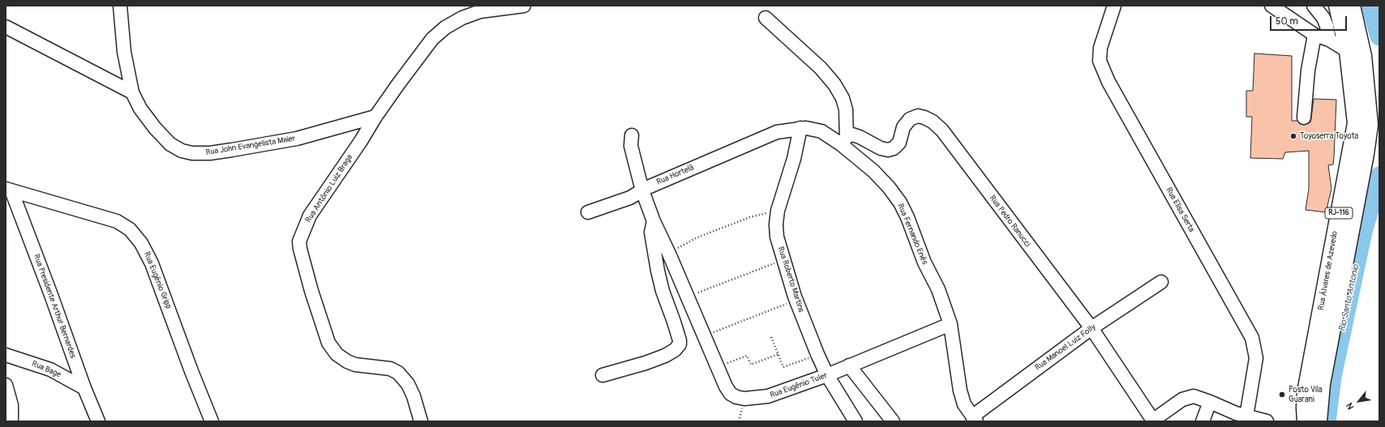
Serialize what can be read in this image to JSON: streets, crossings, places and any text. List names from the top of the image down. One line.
{"streets":{"main road":["RJ-116","Rua Álvares de Azevedo"],"street":["Rua John Evangelista Maier","Rua Hortelã","Rua Antônio Luiz Braga","Rua Elisa Serta","Rua Pedro Ranucci","Rua Fernando Enês","Rua Roberto Martins","Rua Eugênio Gripp","Rua Presidente Arthur Bernardes","Rua Manoel Luiz Folly","Rua Bage","Rua Eugênio Tuler"]},"crossings":[["Rua John Evangelista Maier","Rua Antônio Luiz Braga"],["Rua Hortelã","Rua Fernando Enês"],["Rua Hortelã","Rua Eugênio Tuler"],["Rua Pedro Ranucci","Rua Fernando Enês"],["Rua Pedro Ranucci","Rua Manoel Luiz Folly"],["Rua Fernando Enês","Rua Roberto Martins"],["Rua Fernando Enês","Rua Manoel Luiz Folly"],["Rua Fernando Enês","Rua Eugênio Tuler"],["Rua Roberto Martins","Rua Eugênio Tuler"],["Rua Eugênio Gripp","Rua Presidente Arthur Bernardes"],["Rua Presidente Arthur Bernardes","Rua Bage"]],"water":["Rio Santo Antonio"],"places":["Toyoserra Toyota","Posto Vila Guarani"],"scale_bar":"50 m","north":"bottom left"}
